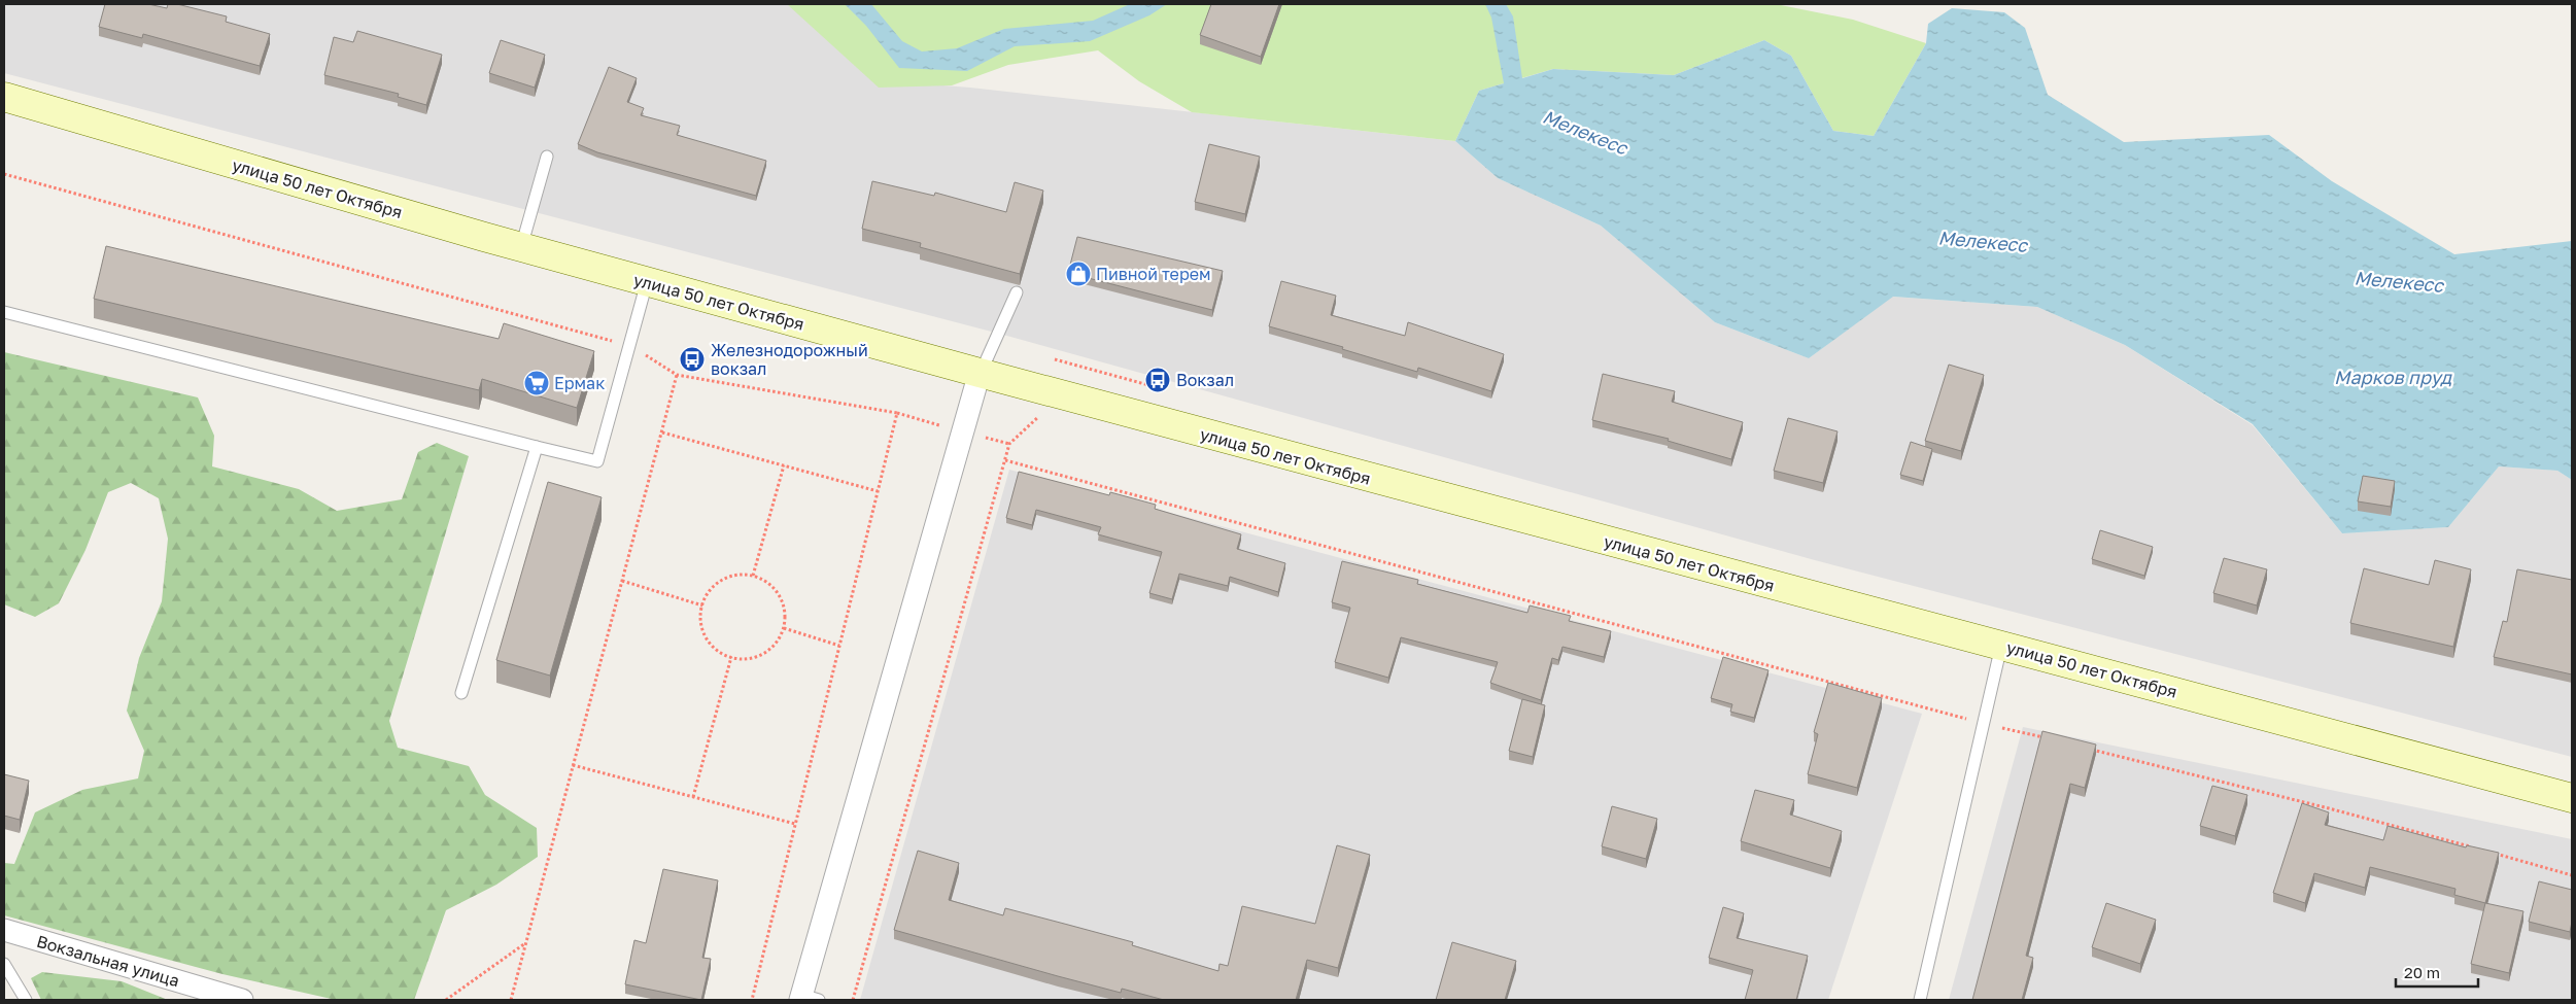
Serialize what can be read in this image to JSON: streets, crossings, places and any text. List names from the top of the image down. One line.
{"streets":{"main road":["улица 50 лет Октября"],"street":["Вокзальная улица"]},"water":["Мелекесс","Марков пруд"],"places":{"shop":["Пивной терем"],"bus stop":["Железнодорожный вокзал","Вокзал"],"supermarket":["Ермак"]},"scale_bar":"20 m"}
